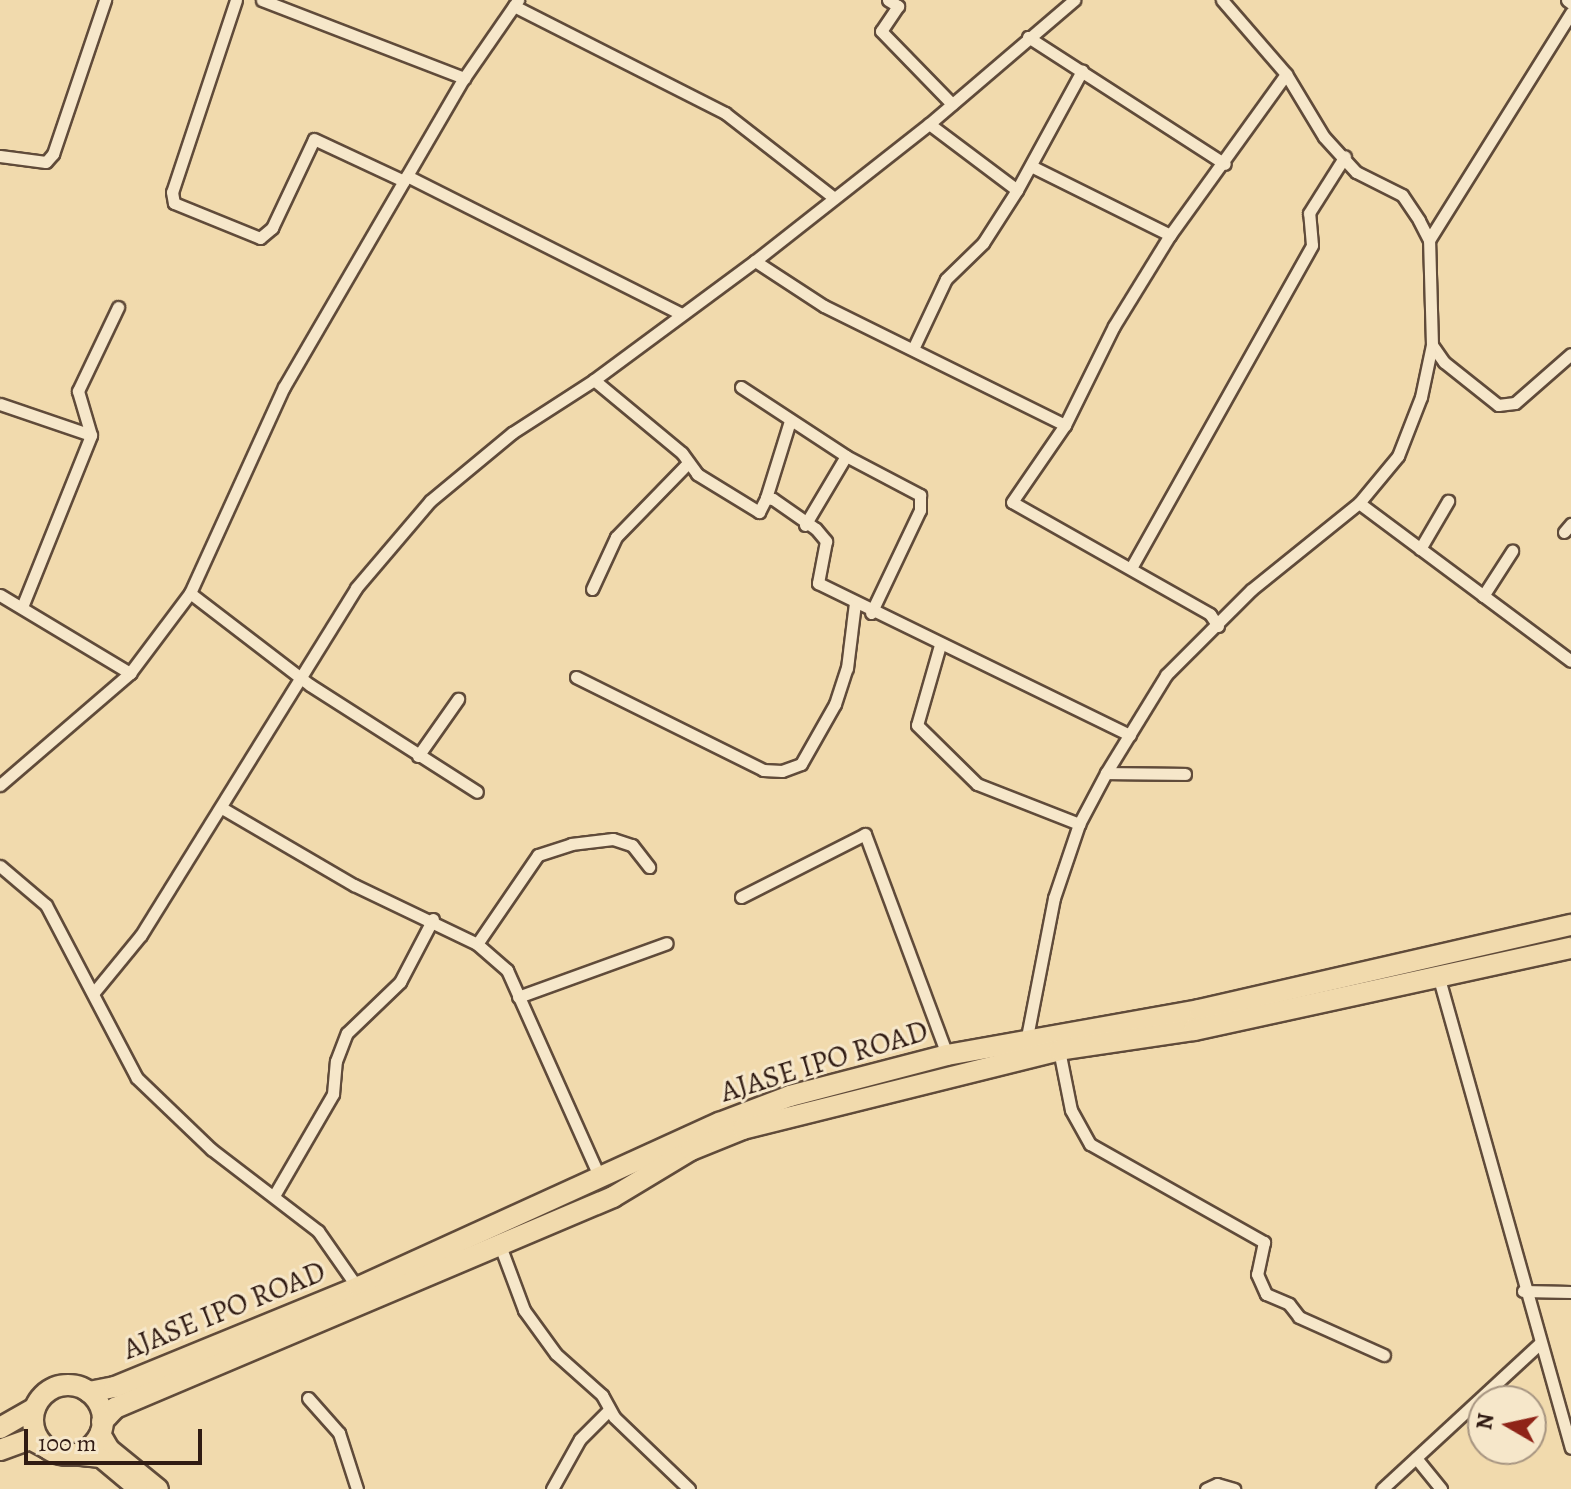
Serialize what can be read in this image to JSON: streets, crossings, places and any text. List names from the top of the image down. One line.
{"streets":{"highway":["AJASE IPO ROAD"]},"scale_bar":"100 m","north":"left"}
